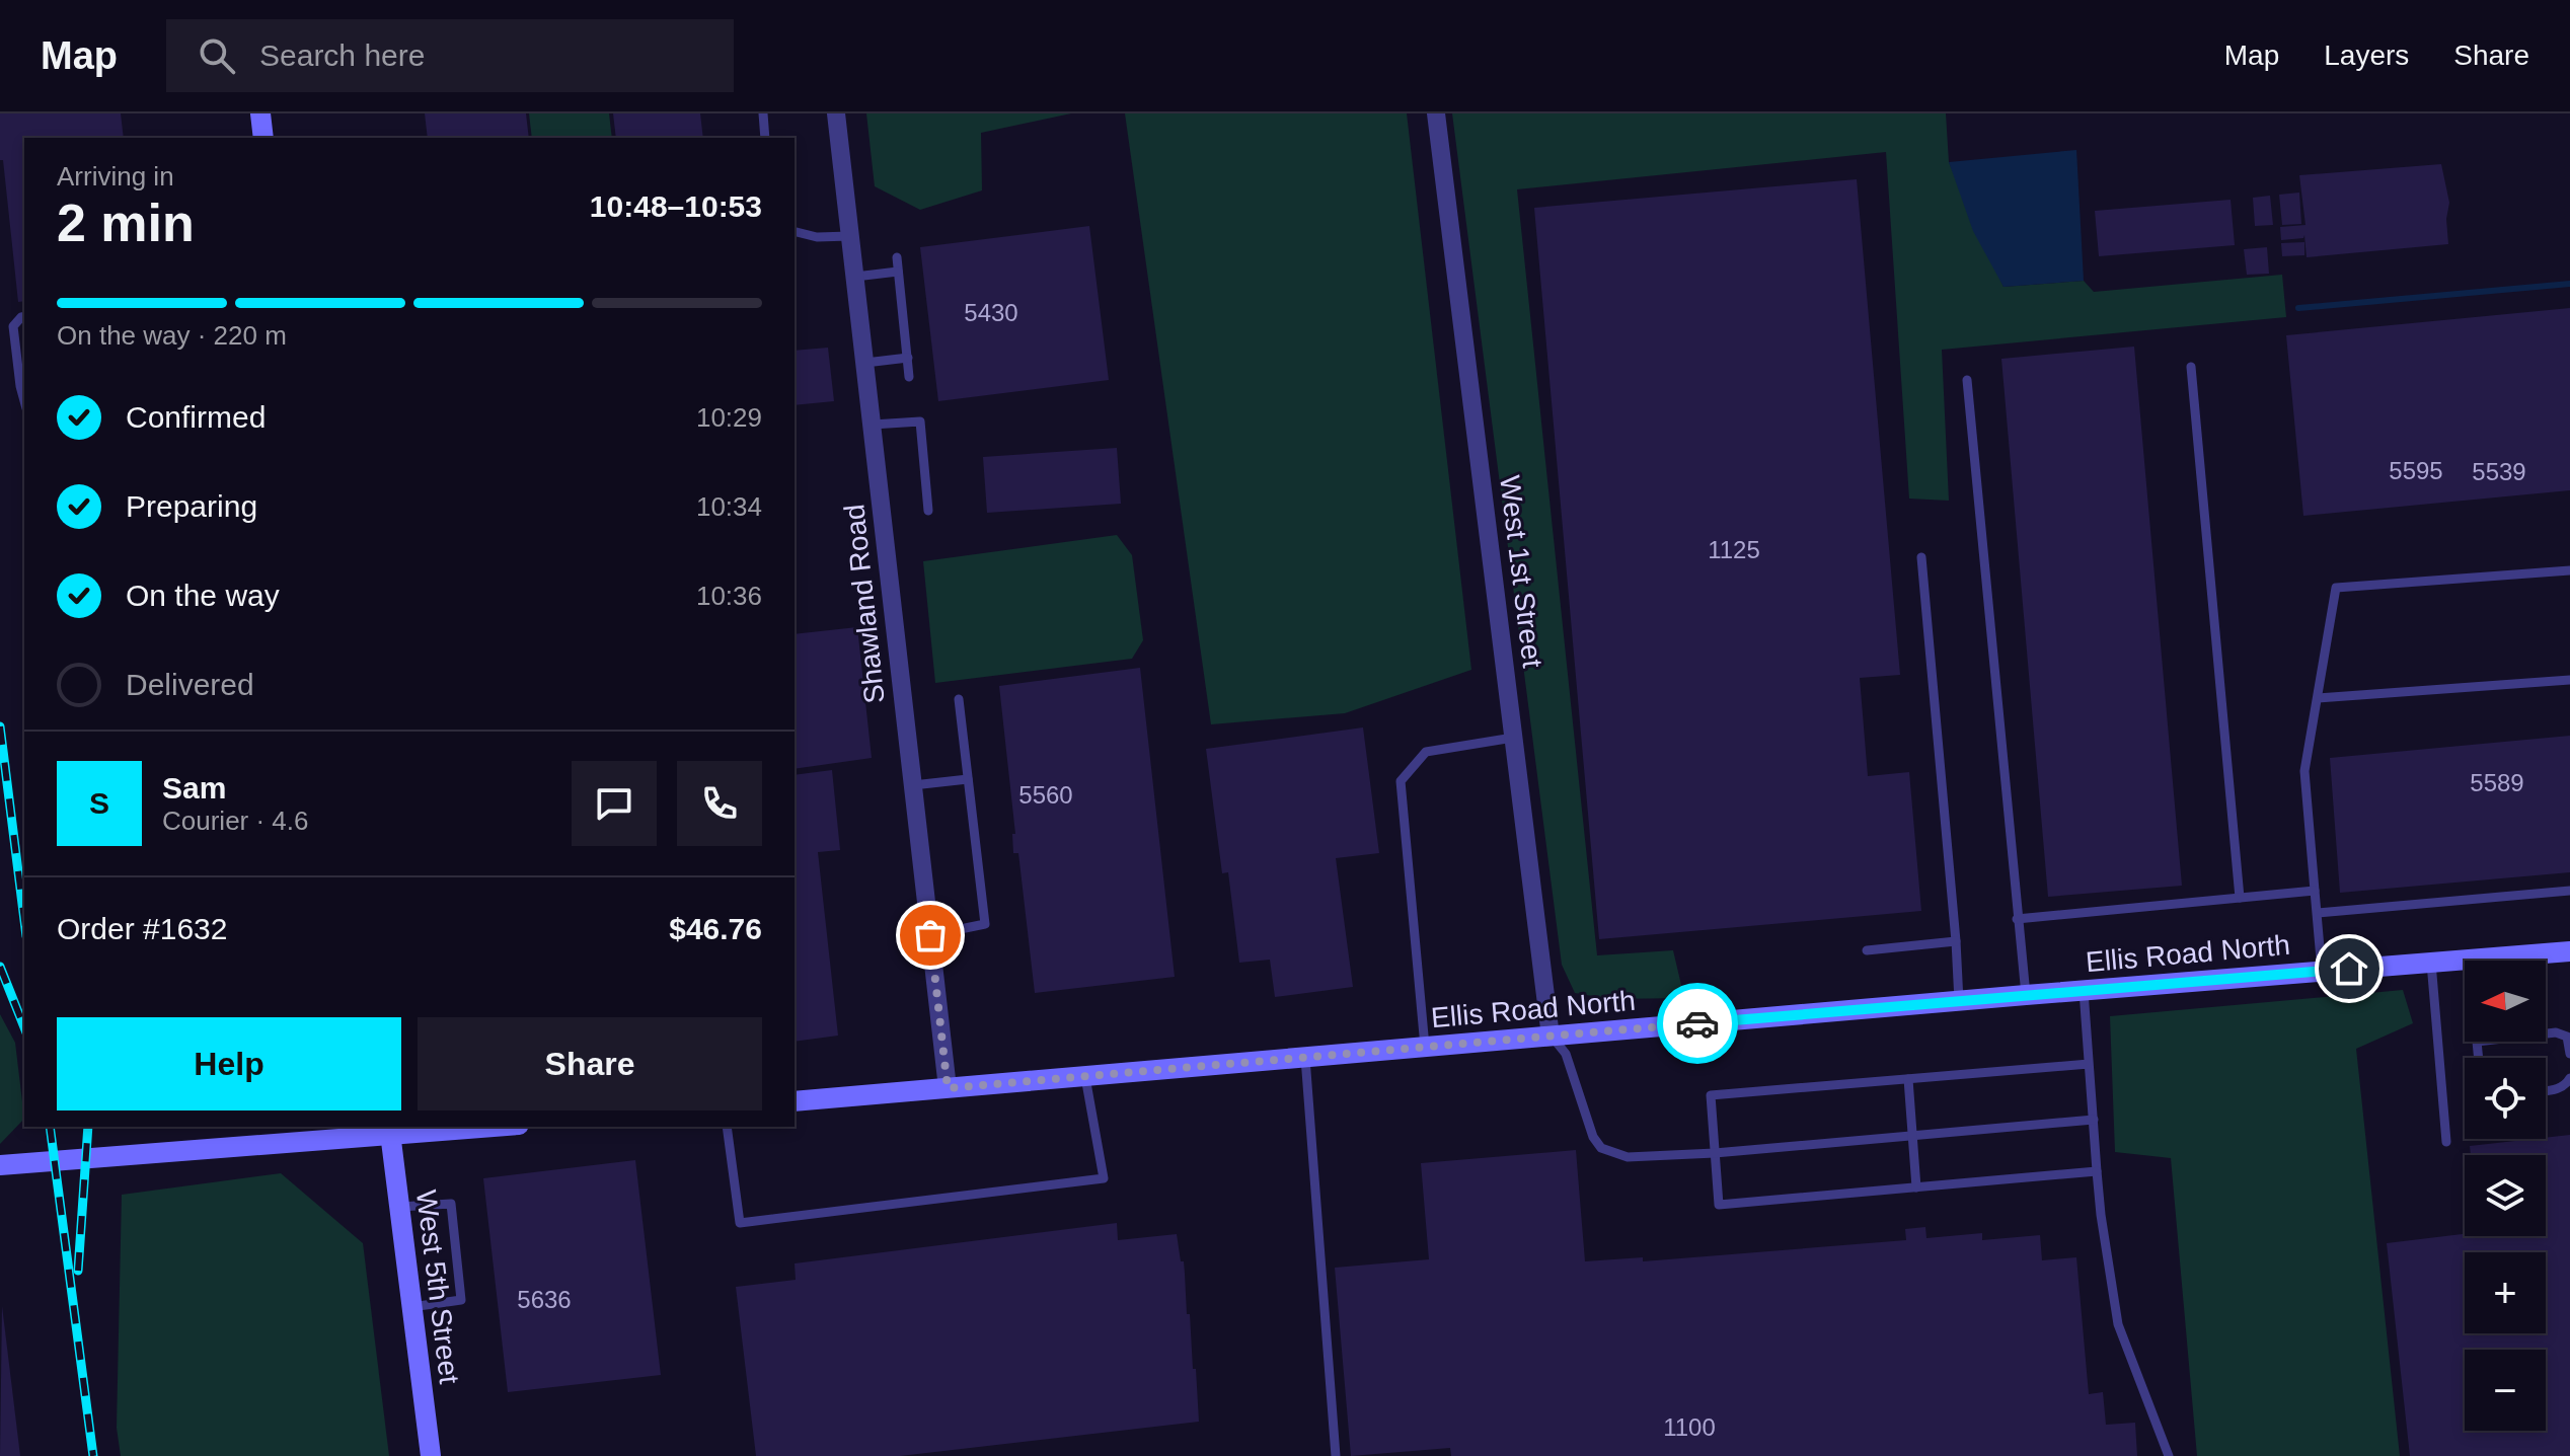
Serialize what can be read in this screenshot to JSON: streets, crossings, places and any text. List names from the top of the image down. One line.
{"streets":{"street":["West 1st Street","Shawland Road","Ellis Road North","West 5th Street"]},"crossings":[["West 1st Street","Ellis Road North"],["Shawland Road","Ellis Road North"]],"house_numbers":["5430","5595","5539","1125","5589","5560","5636","1100"],"north":"left","page":{"header":"Map","search":"Search here","nav":["Map","Layers","Share"],"heading":["2 min","Arriving in","10:48–10:53"],"panel":["Sam","Courier · 4.6","Order #1632","$46.76"],"bar":"On the way · 220 m","list":[["Confirmed","10:29"],["Preparing","10:34"],["On the way","10:36"],"Delivered"],"round":"S","map_buttons":["+","−"],"buttons":["Help","Share"]}}
